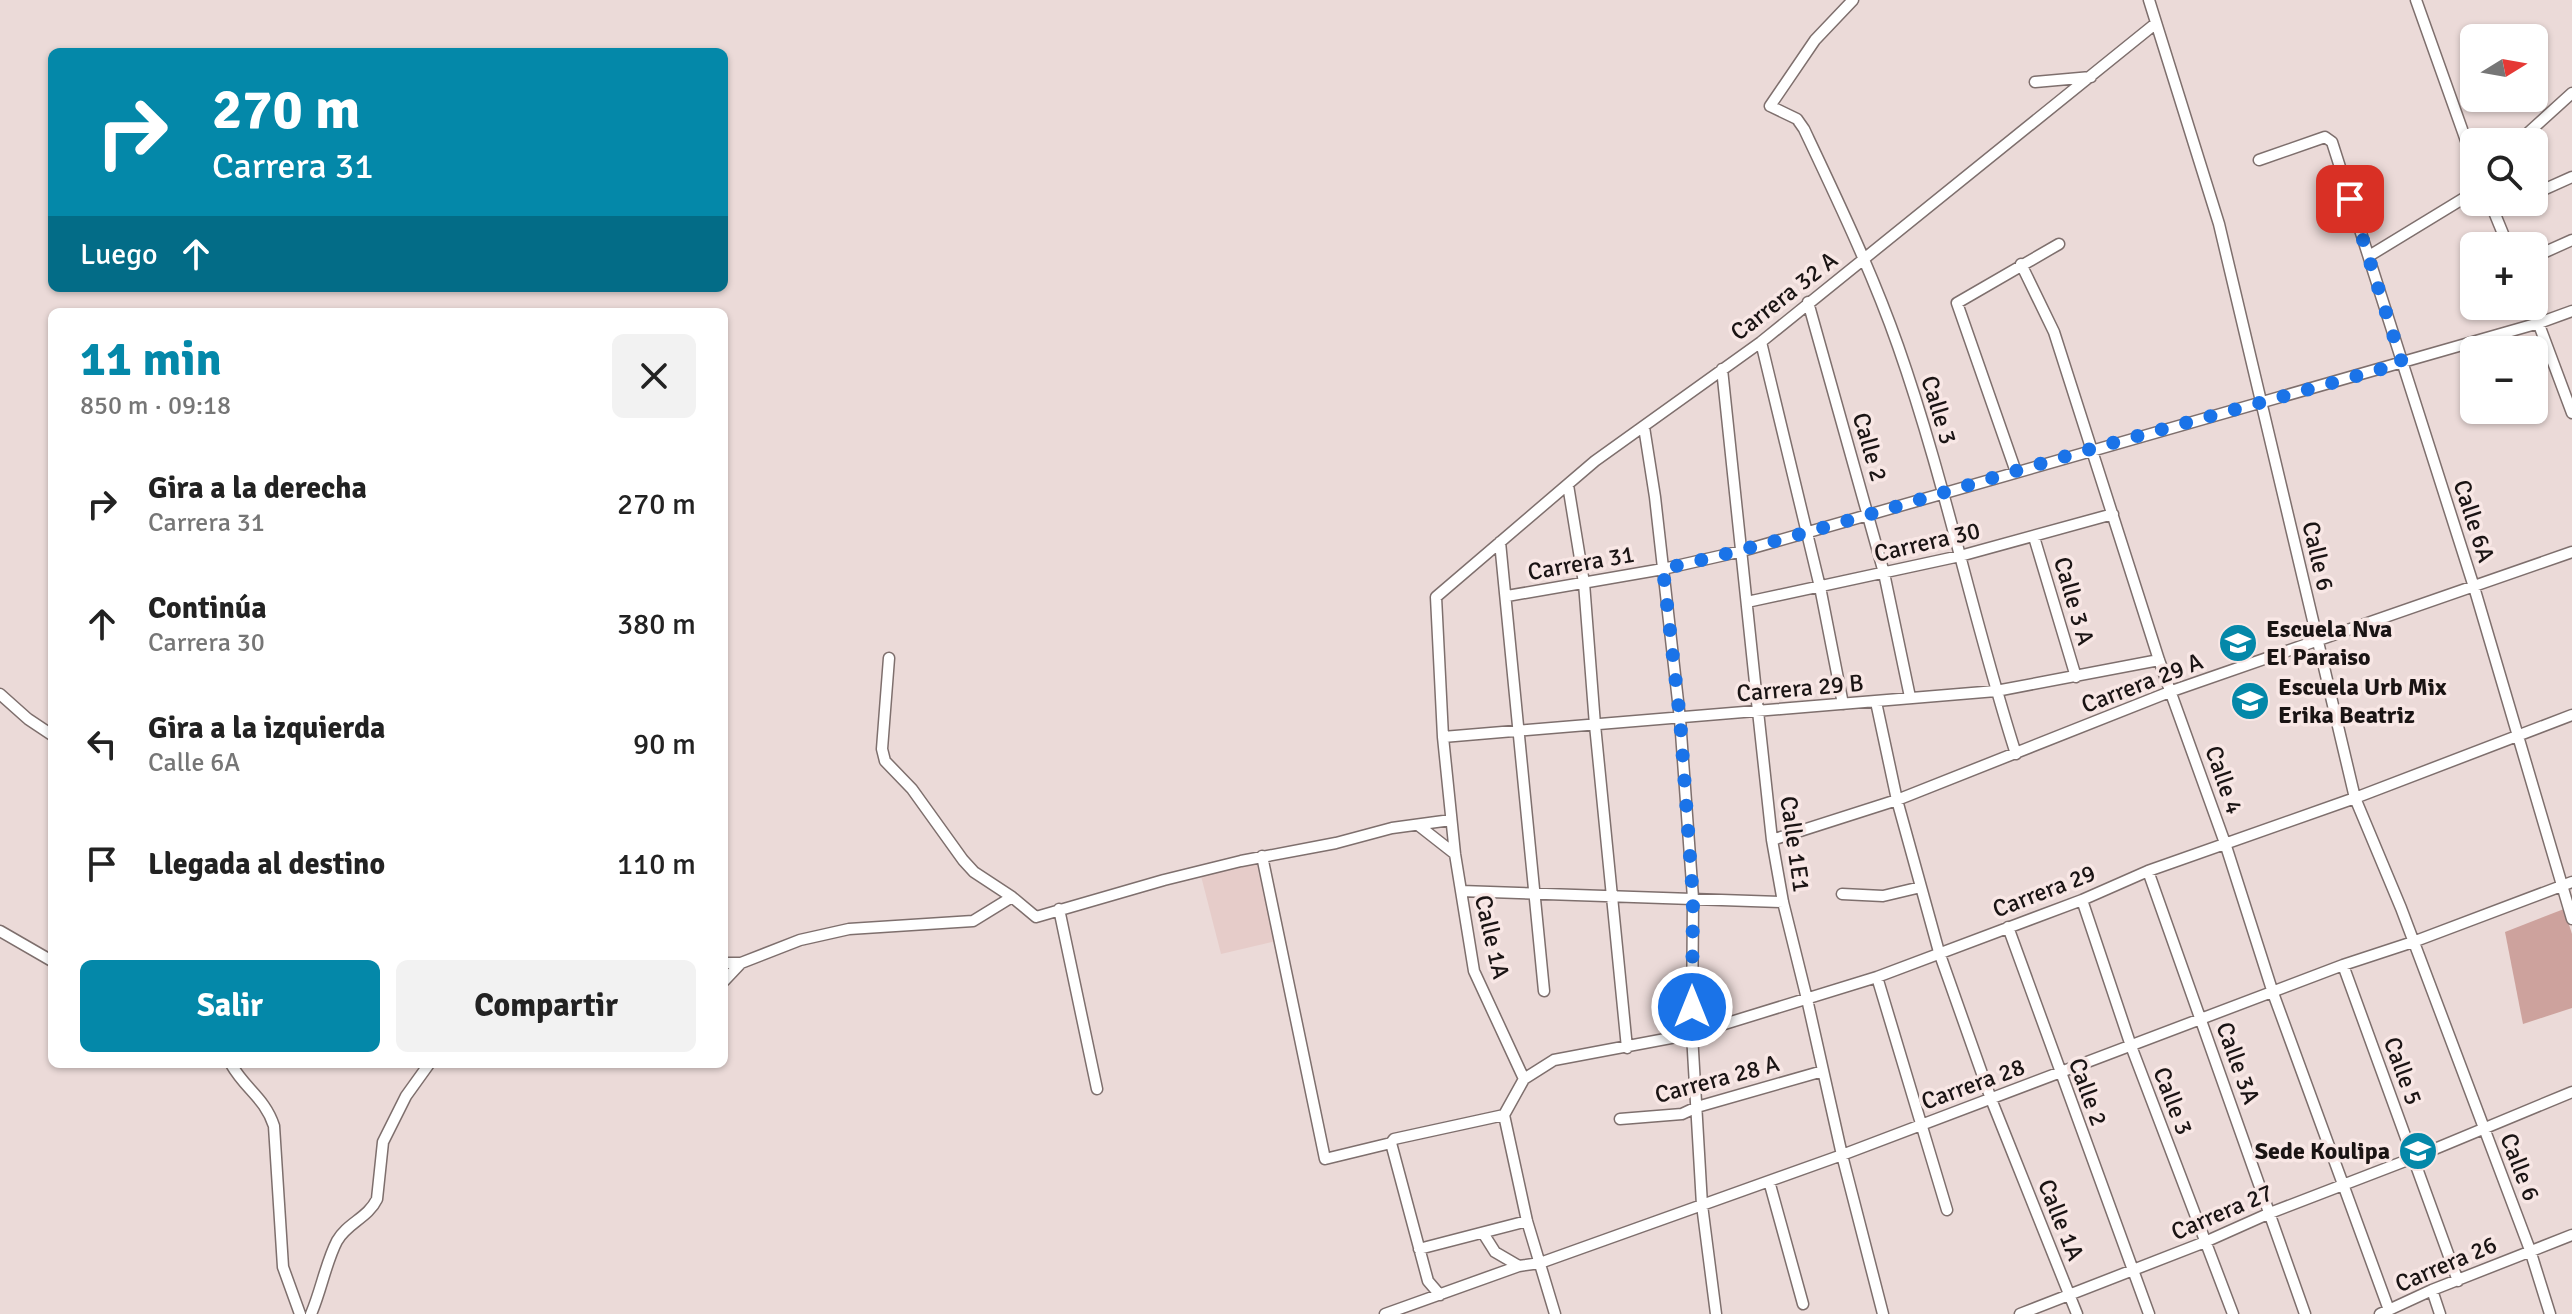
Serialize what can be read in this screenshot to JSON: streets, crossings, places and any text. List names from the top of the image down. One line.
{"streets":{"street":["Carrera 32 A","Calle 3","Calle 2","Calle 6A","Carrera 30","Calle 6","Carrera 31","Calle 3 A","Carrera 29 A","Carrera 29 B","Calle 4","Calle 1E1","Carrera 29","Calle 1A","Calle 3A","Calle 5","Carrera 28 A","Carrera 28","Carrera 27","Carrera 26"]},"crossings":[["Carrera 32 A","Calle 3"],["Carrera 32 A","Calle 2"],["Carrera 32 A","Calle 6"],["Carrera 32 A","Calle 1E1"],["Carrera 32 A","Calle 1A"],["Calle 3","Carrera 30"],["Calle 3","Carrera 31"],["Calle 3","Carrera 29 A"],["Calle 3","Carrera 29 B"],["Calle 3","Carrera 29"],["Calle 3","Carrera 28"],["Calle 3","Carrera 27"],["Calle 2","Carrera 30"],["Calle 2","Carrera 31"],["Calle 2","Carrera 29 B"],["Calle 2","Carrera 29"],["Calle 2","Carrera 28"],["Calle 2","Carrera 27"],["Calle 6A","Carrera 29 A"],["Calle 6A","Carrera 29"],["Calle 6A","Carrera 28"],["Carrera 30","Calle 3 A"],["Carrera 30","Calle 4"],["Carrera 30","Calle 1E1"],["Calle 6","Carrera 31"],["Calle 6","Carrera 29 A"],["Calle 6","Carrera 29"],["Calle 6","Carrera 28"],["Calle 6","Carrera 27"],["Calle 6","Carrera 26"],["Carrera 31","Calle 4"],["Carrera 31","Calle 1E1"],["Calle 3 A","Carrera 29 B"],["Carrera 29 A","Calle 4"],["Carrera 29 A","Calle 1E1"],["Carrera 29 A","Calle 1A"],["Carrera 29 B","Calle 4"],["Carrera 29 B","Calle 1E1"],["Carrera 29 B","Calle 1A"],["Calle 4","Carrera 29"],["Calle 4","Carrera 28"],["Calle 4","Carrera 27"],["Calle 4","Carrera 26"],["Calle 1E1","Carrera 29"],["Calle 1E1","Carrera 28 A"],["Calle 1E1","Carrera 28"],["Carrera 29","Calle 1A"],["Carrera 29","Calle 3A"],["Calle 1A","Carrera 28"],["Calle 1A","Carrera 27"],["Calle 3A","Carrera 28"],["Calle 3A","Carrera 27"],["Calle 5","Carrera 28"],["Calle 5","Carrera 27"],["Calle 5","Carrera 26"]],"places":{"school or university":["Escuela Nva El Paraiso","Escuela Urb Mix Erika Beatriz","Sede Koulipa"]},"north":"right","page":{"map_buttons":["+","−"],"turn":["270 m","Carrera 31"],"then":"Luego","heading":["11 min","850 m · 09:18"],"list":[{"name":"Gira a la derecha","note":"Carrera 31","value":"270 m"},{"name":"Continúa","note":"Carrera 30","value":"380 m"},{"name":"Gira a la izquierda","note":"Calle 6A","value":"90 m"},{"name":"Llegada al destino","value":"110 m"}],"buttons":["Salir","Compartir"]}}
